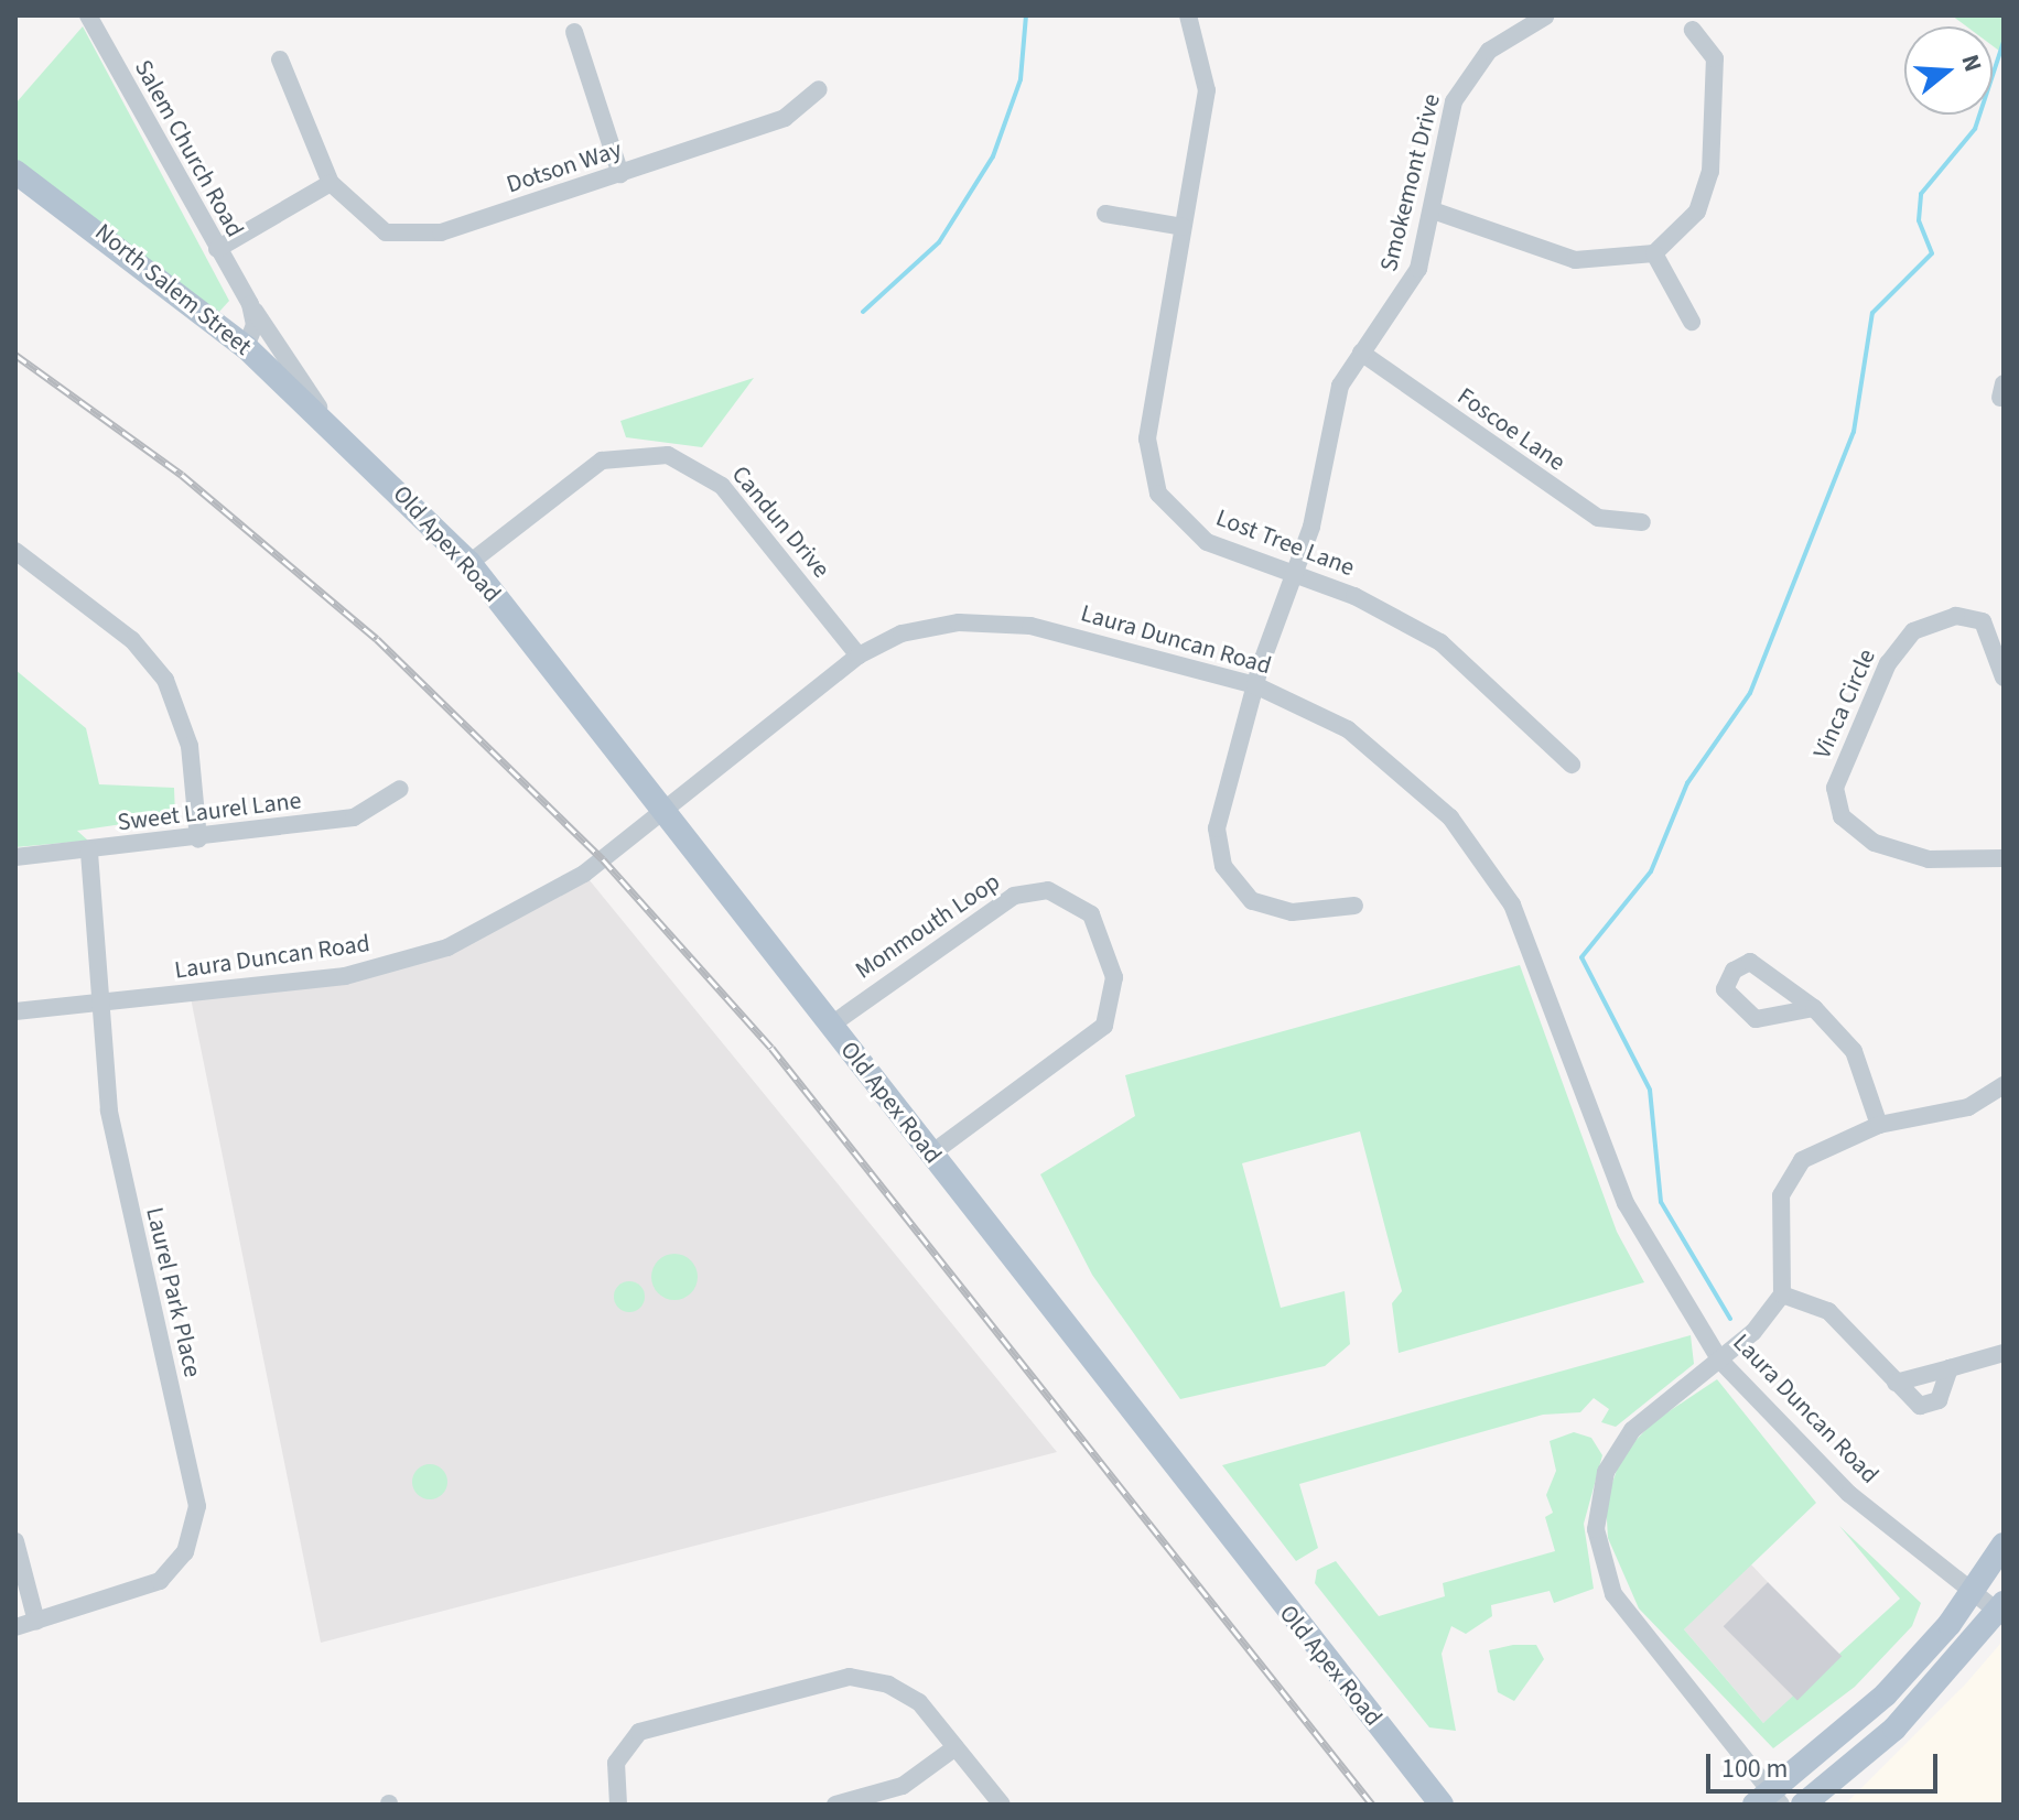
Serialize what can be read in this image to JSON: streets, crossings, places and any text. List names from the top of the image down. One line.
{"streets":{"main road":["North Salem Street","Old Apex Road"],"street":["Salem Church Road","Dotson Way","Smokemont Drive","Foscoe Lane","Candun Drive","Lost Tree Lane","Laura Duncan Road","Vinca Circle","Sweet Laurel Lane","Monmouth Loop","Laurel Park Place"]},"crossings":[["Salem Church Road","North Salem Street"],["Salem Church Road","Old Apex Road"],["Smokemont Drive","Foscoe Lane"],["Smokemont Drive","Lost Tree Lane"],["Smokemont Drive","Laura Duncan Road"],["North Salem Street","Old Apex Road"],["Candun Drive","Old Apex Road"],["Candun Drive","Laura Duncan Road"],["Old Apex Road","Laura Duncan Road"],["Old Apex Road","Monmouth Loop"],["Laura Duncan Road","Laurel Park Place"],["Sweet Laurel Lane","Laurel Park Place"]],"scale_bar":"100 m","north":"right"}
